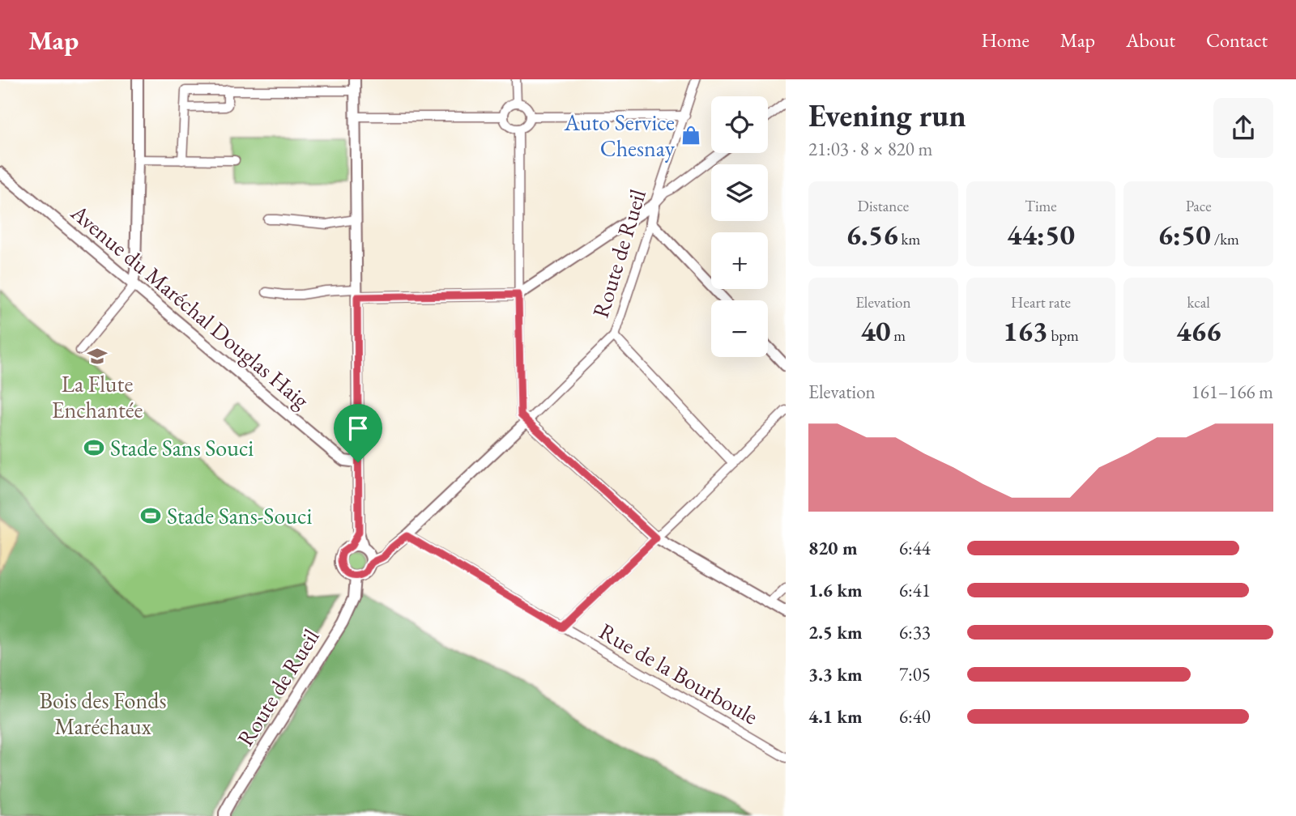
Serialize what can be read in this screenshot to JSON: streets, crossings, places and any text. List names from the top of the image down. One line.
{"streets":{"street":["Route de Rueil","Avenue du Maréchal Douglas Haig","Rue de la Bourboule"]},"crossings":[["Route de Rueil","Rue de la Bourboule"]],"parks":["Bois des Fonds Maréchaux"],"places":{"shop":["Auto Service Chesnay"],"school or university":["La Flute Enchantée"],"sports":["Stade Sans Souci","Stade Sans-Souci"]},"page":{"header":"Map","nav":["Home","Map","About","Contact"],"heading":["Evening run","21:03 · 8 × 820 m"],"map_buttons":["+","−"],"stats":[["Distance","6.56 km"],["Time","44:50"],["Pace","6:50 /km"],["Elevation","40 m"],["Heart rate","163 bpm"],["kcal","466"]],"chart":["Elevation","161–166 m"],"list":[{"name":"820 m","note":"6:44"},{"name":"1.6 km","note":"6:41"},{"name":"2.5 km","note":"6:33"},{"name":"3.3 km","note":"7:05"},{"name":"4.1 km","note":"6:40"}]}}
